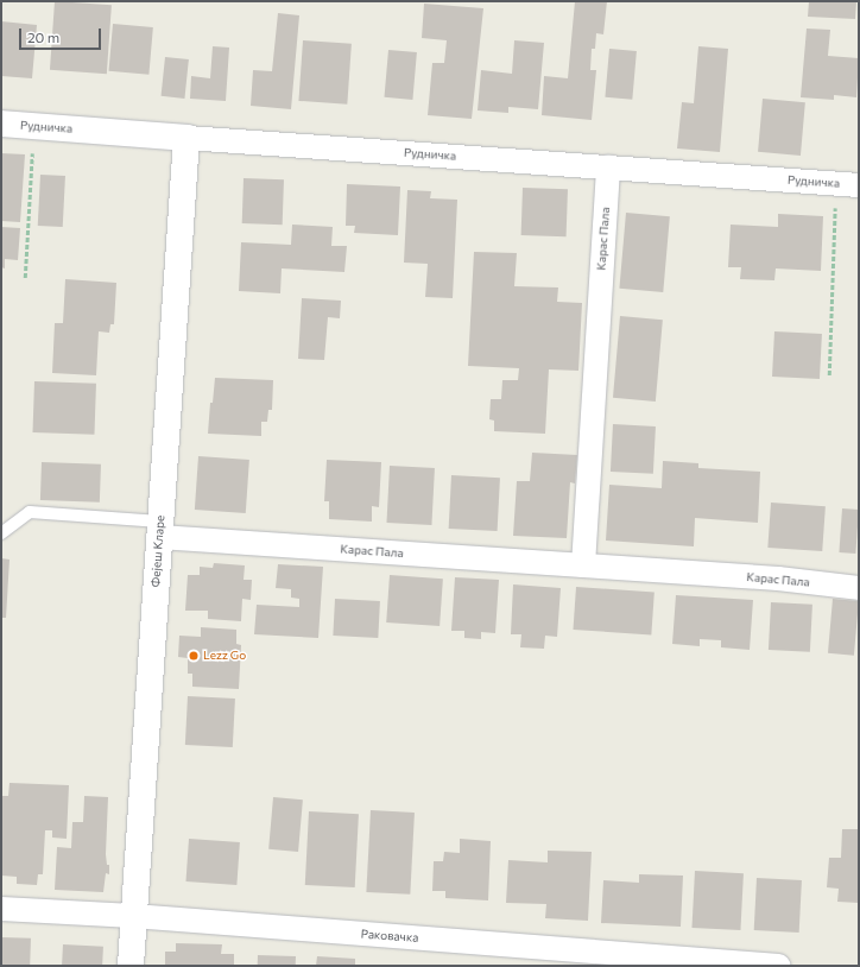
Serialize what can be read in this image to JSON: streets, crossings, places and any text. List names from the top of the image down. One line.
{"streets":{"street":["Рудничка","Карас Пала","Фејеш Кларе","Раковачка"]},"crossings":[["Рудничка","Карас Пала"],["Рудничка","Фејеш Кларе"],["Карас Пала","Фејеш Кларе"],["Фејеш Кларе","Раковачка"]],"places":["Lezz Go"],"scale_bar":"20 m"}
